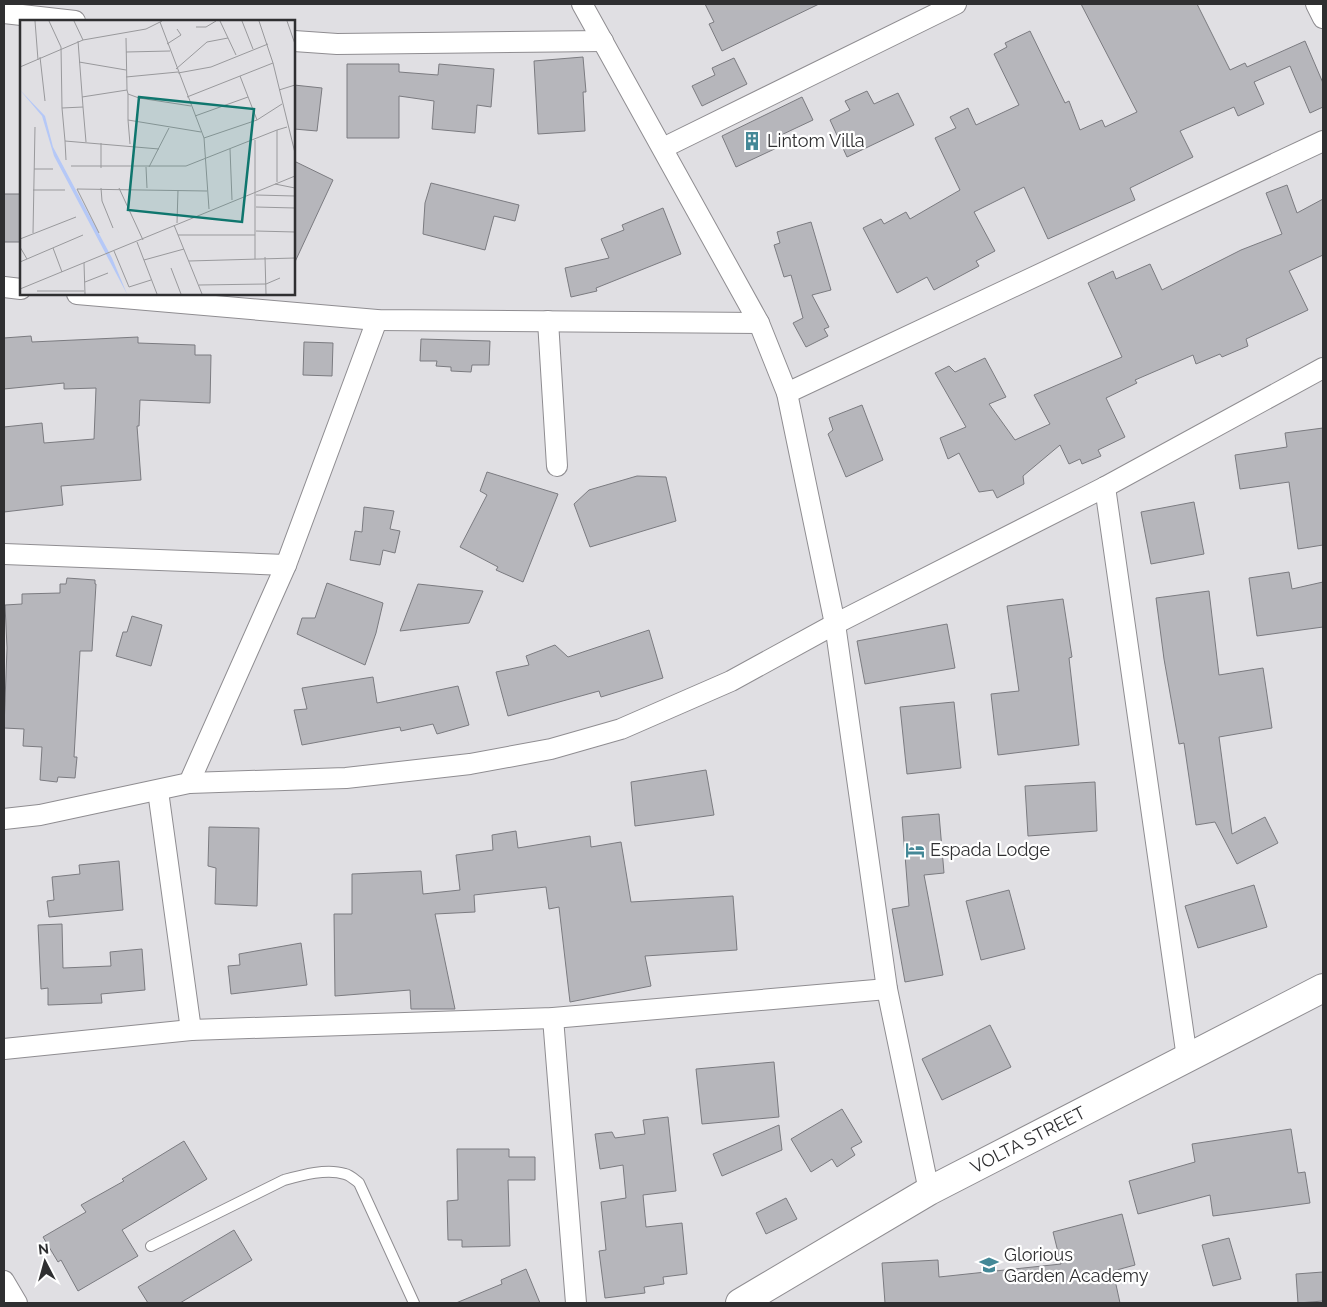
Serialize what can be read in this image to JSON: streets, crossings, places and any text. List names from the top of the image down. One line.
{"streets":{"street":["VOLTA STREET"]},"places":{"building":["Lintom Villa"],"hotel":["Espada Lodge"],"school or university":["Glorious Garden Academy"]},"north":"top"}
